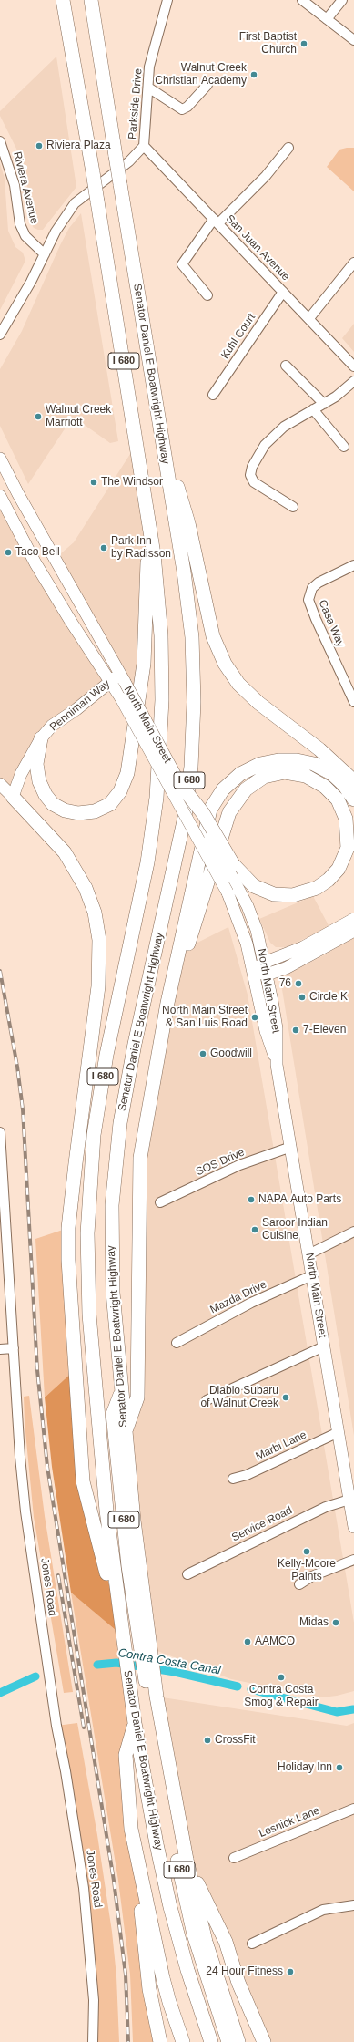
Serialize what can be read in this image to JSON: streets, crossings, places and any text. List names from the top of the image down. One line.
{"streets":{"highway":["I 680","Senator Daniel E Boatwright Highway"],"main road":["Penniman Way","North Main Street"],"street":["Parkside Drive","Riviera Avenue","San Juan Avenue","Kuhl Court","Casa Way","SOS Drive","Mazda Drive","Marbi Lane","Service Road","Jones Road","Lesnick Lane"]},"crossings":[["Parkside Drive","Riviera Avenue"],["Parkside Drive","San Juan Avenue"],["San Juan Avenue","Kuhl Court"],["I 680","Senator Daniel E Boatwright Highway"],["Penniman Way","North Main Street"],["North Main Street","SOS Drive"],["North Main Street","Mazda Drive"],["North Main Street","Marbi Lane"],["North Main Street","Service Road"]],"water":["Contra Costa Canal"],"places":["First Baptist Church","Walnut Creek Christian Academy","Riviera Plaza","Walnut Creek Marriott","The Windsor","Park Inn by Radisson","Taco Bell","76","Circle K","North Main Street & San Luis Road","7-Eleven","Goodwill","NAPA Auto Parts","Saroor Indian Cuisine","Diablo Subaru of Walnut Creek","Kelly-Moore Paints","Midas","AAMCO","Contra Costa Smog & Repair","CrossFit","Holiday Inn","24 Hour Fitness"]}
